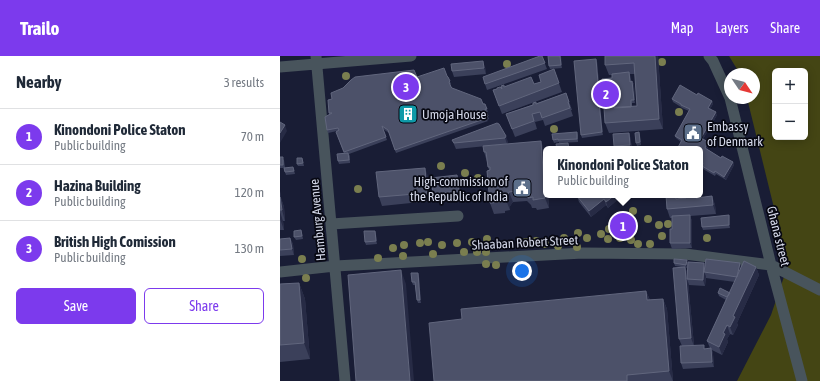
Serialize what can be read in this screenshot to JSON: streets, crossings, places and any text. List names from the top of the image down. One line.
{"streets":{"street":["Hamburg Avenue","Ghana street","Shaaban Robert Street"]},"crossings":[["Hamburg Avenue","Shaaban Robert Street"],["Ghana street","Shaaban Robert Street"]],"places":{"building":["Umoja House"],"public building":["Embassy of Denmark","High-commission of the Republic of India"]},"north":"bottom right","page":{"header":"Trailo","nav":["Map","Layers","Share"],"heading":["Nearby","3 results"],"map_buttons":["+","−"],"pins":["3","2","1"],"list":[{"mark":"1","name":"Kinondoni Police Staton","note":"Public building","value":"70 m"},{"mark":"2","name":"Hazina Building","note":"Public building","value":"120 m"},{"mark":"3","name":"British High Comission","note":"Public building","value":"130 m"}],"popup":["Kinondoni Police Staton","Public building"],"buttons":["Save","Share"]}}
